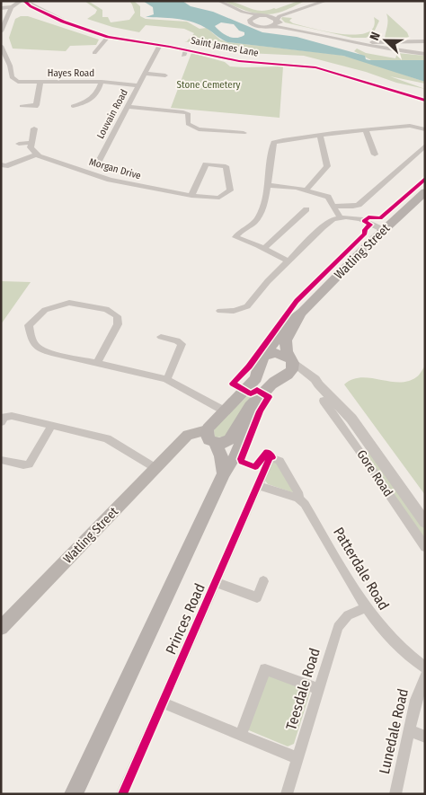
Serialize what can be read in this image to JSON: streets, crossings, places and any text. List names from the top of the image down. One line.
{"streets":{"main road":["Watling Street","Princes Road"],"street":["Saint James Lane","Hayes Road","Louvain Road","Morgan Drive","Gore Road","Patterdale Road","Teesdale Road","Lunedale Road"]},"crossings":[["Saint James Lane","Louvain Road"],["Hayes Road","Louvain Road"],["Louvain Road","Morgan Drive"],["Watling Street","Gore Road"],["Patterdale Road","Princes Road"],["Patterdale Road","Teesdale Road"]],"parks":["Stone Cemetery"],"north":"left"}
